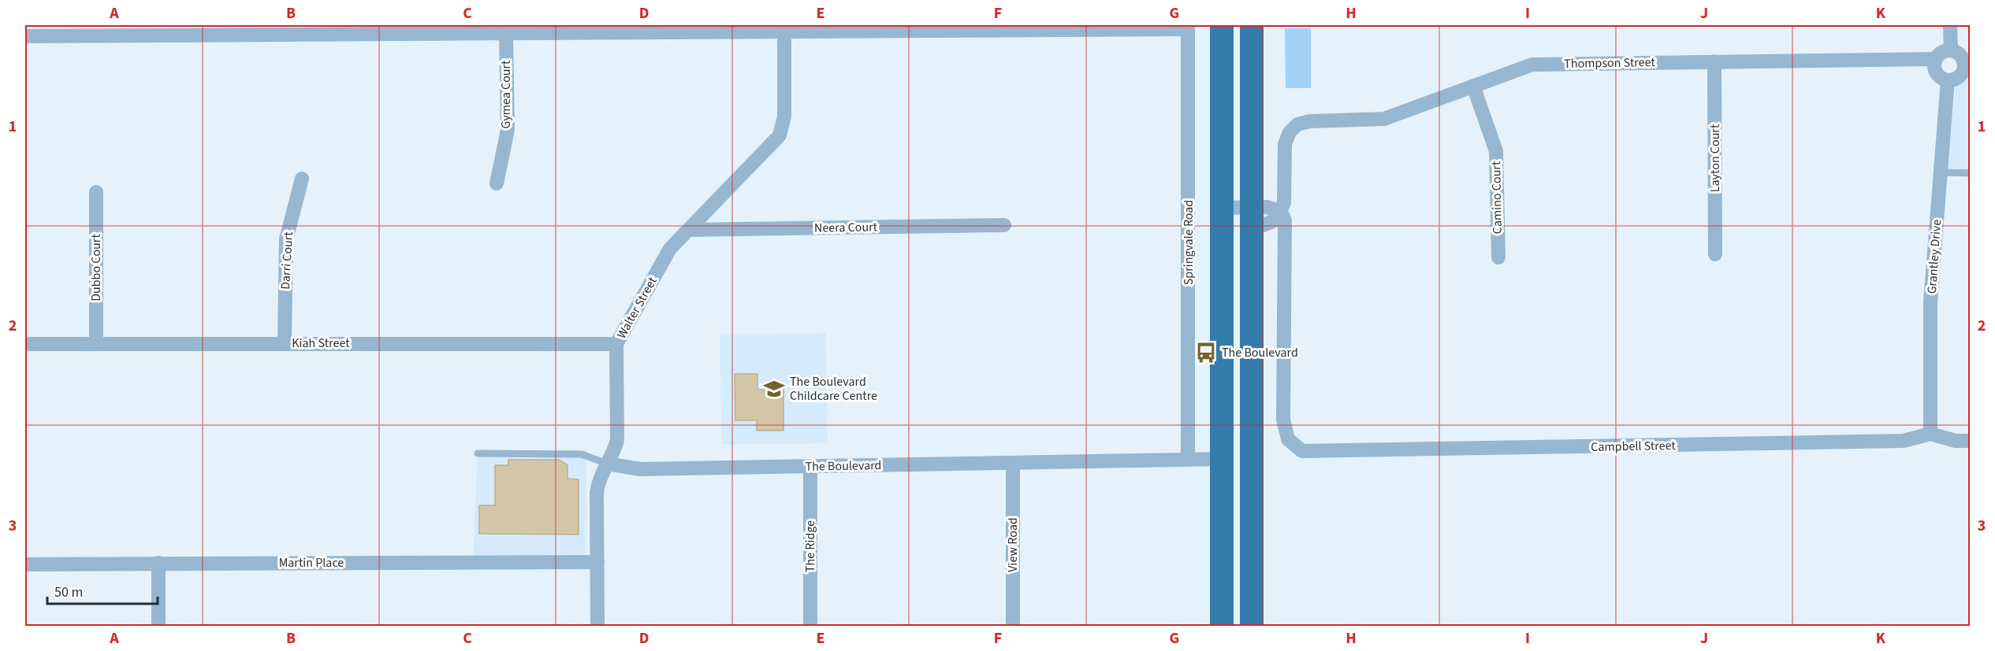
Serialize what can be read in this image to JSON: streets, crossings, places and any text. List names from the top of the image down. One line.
{"streets":{"street":["Thompson Street","Gymea Court","Layton Court","Camino Court","Neera Court","Springvale Road","Grantley Drive","Darri Court","Dubbo Court","Walter Street","Kiah Street","Campbell Street","The Boulevard","View Road","The Ridge","Martin Place"]},"crossings":[["Thompson Street","Layton Court"],["Thompson Street","Camino Court"],["Thompson Street","Grantley Drive"],["Thompson Street","Campbell Street"],["Neera Court","Walter Street"],["Springvale Road","The Boulevard"],["Grantley Drive","Campbell Street"],["Darri Court","Kiah Street"],["Dubbo Court","Kiah Street"],["Walter Street","Kiah Street"],["Walter Street","The Boulevard"],["Walter Street","Martin Place"],["The Boulevard","View Road"],["The Boulevard","The Ridge"]],"places":{"bus stop":["The Boulevard"],"school or university":["The Boulevard Childcare Centre"]},"scale_bar":"50 m","grid":{"columns":["A","B","C","D","E","F","G","H","I","J","K"],"rows":["1","2","3"]}}
